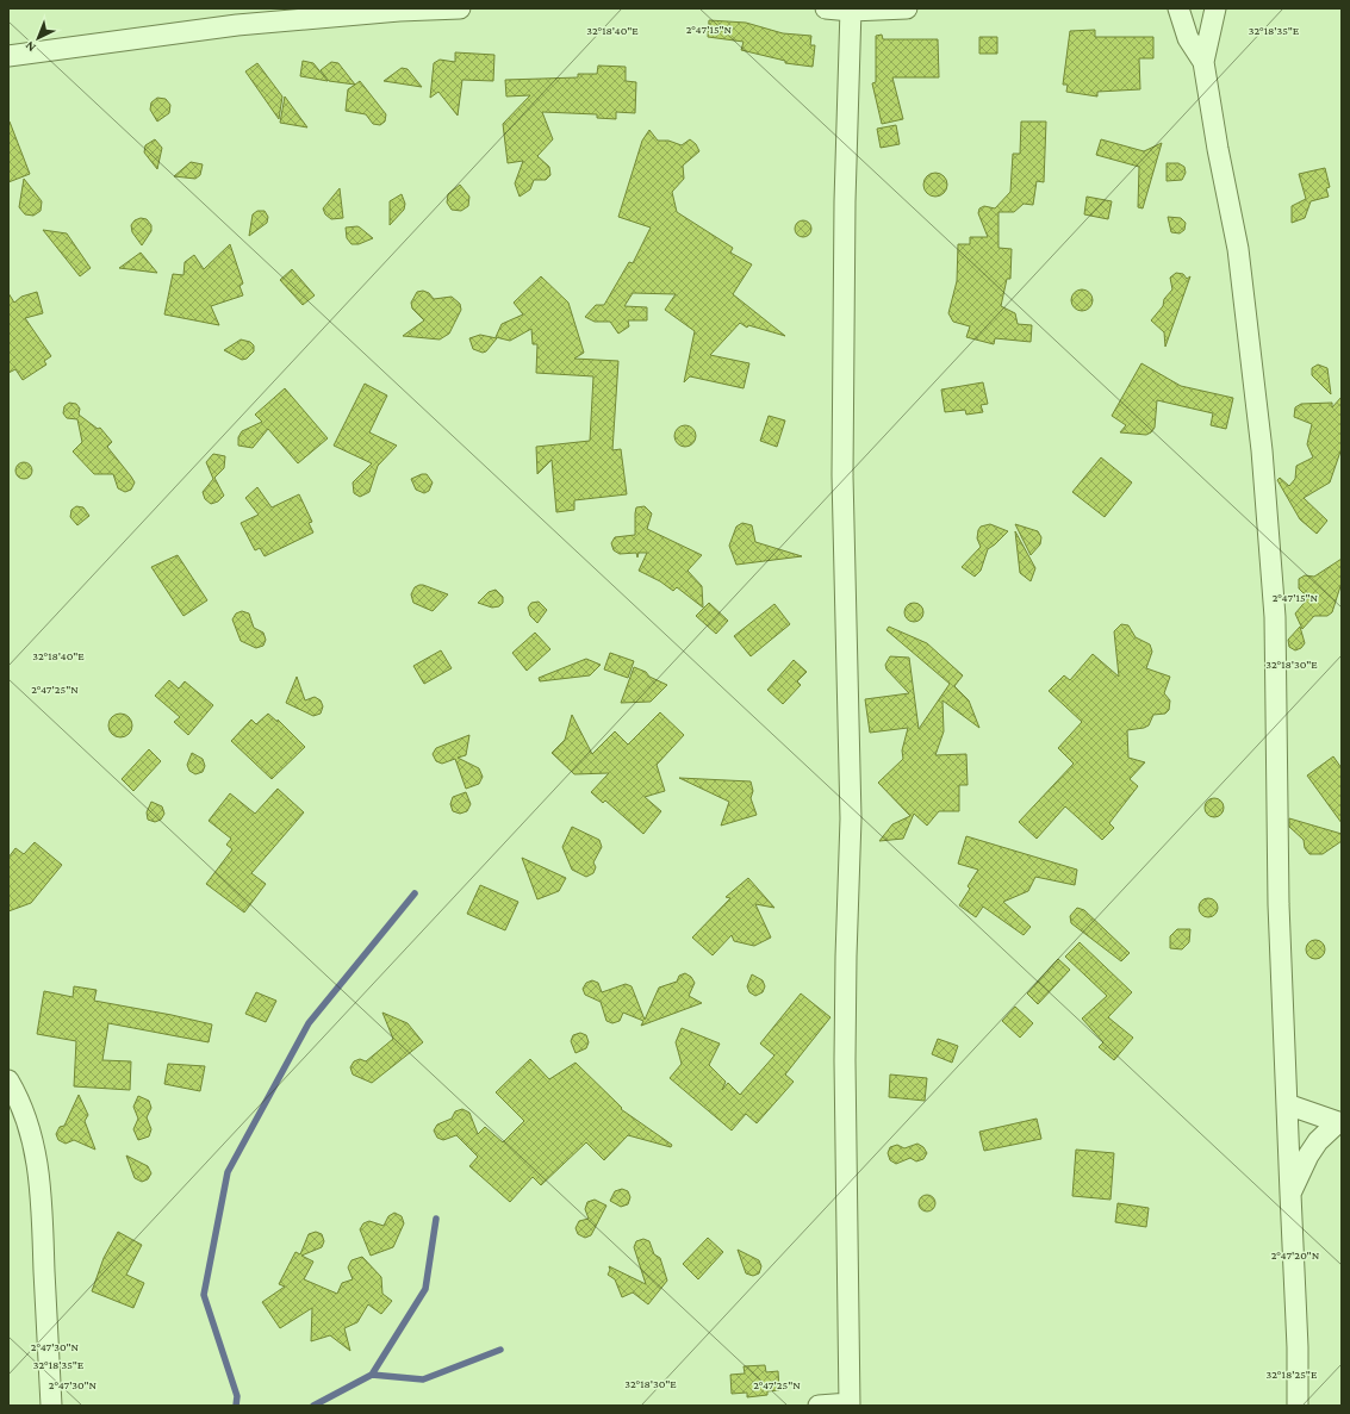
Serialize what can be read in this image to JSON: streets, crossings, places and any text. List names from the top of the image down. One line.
{"north":"bottom left","coordinates":["2°47'15\"N","32°18'40\"E","32°18'35\"E","32°18'30\"E","2°47'25\"N","2°47'20\"N","2°47'30\"N","32°18'25\"E"]}
